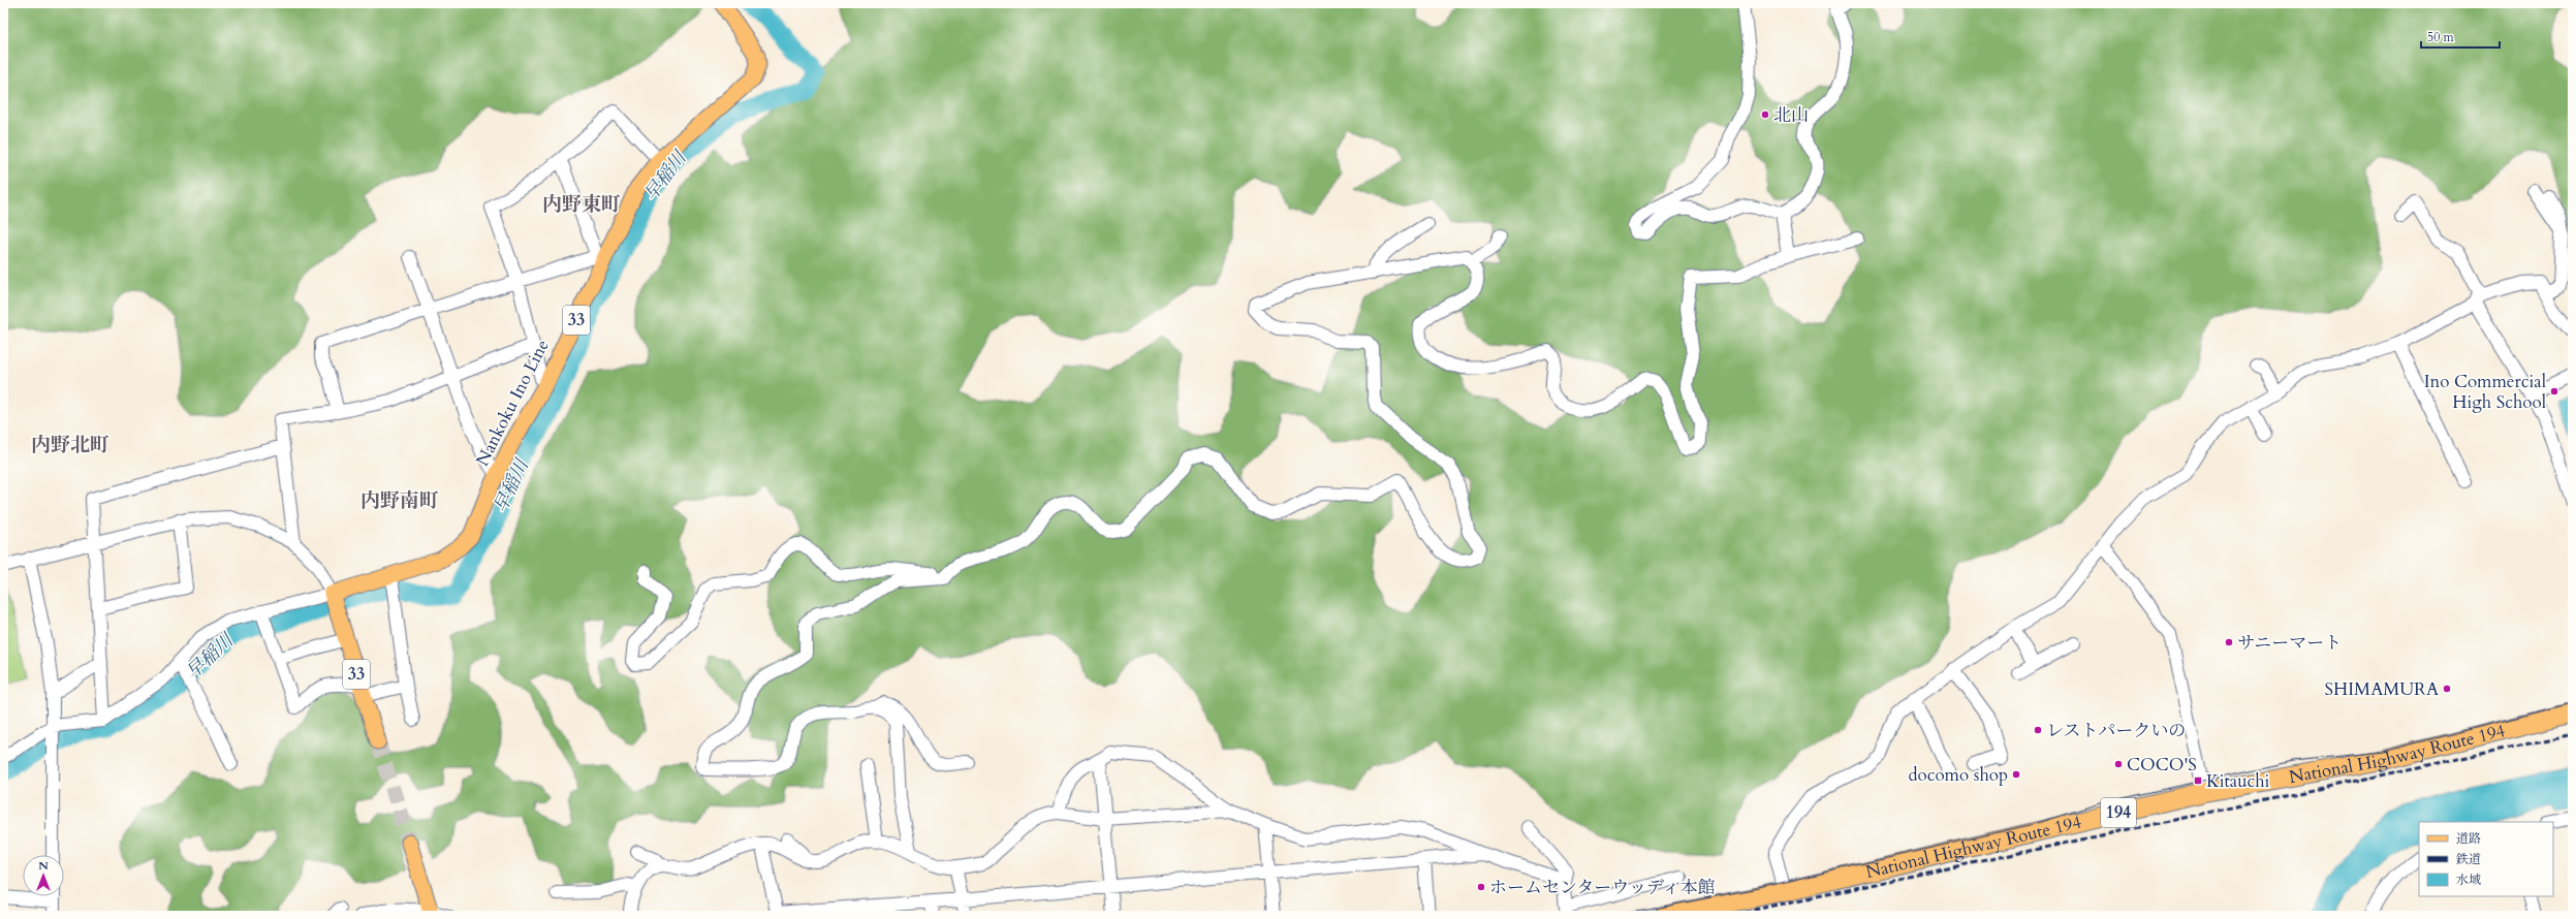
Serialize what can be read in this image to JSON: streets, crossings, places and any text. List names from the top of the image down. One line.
{"streets":{"highway":["National Highway Route 194","194"],"main road":["33","Nankoku Ino Line"]},"crossings":[["33","Nankoku Ino Line"]],"districts":["内野東町","内野北町","内野南町"],"water":["早稲川"],"places":{"other":["北山","Ino Commercial High School","サニーマート","SHIMAMURA","レストパークいの","COCO'S","docomo shop","ホームセンターウッディ本館"],"transit":["Kitauchi"]},"legend":["道路","鉄道","水域"],"scale_bar":"50 m","north":"top"}
